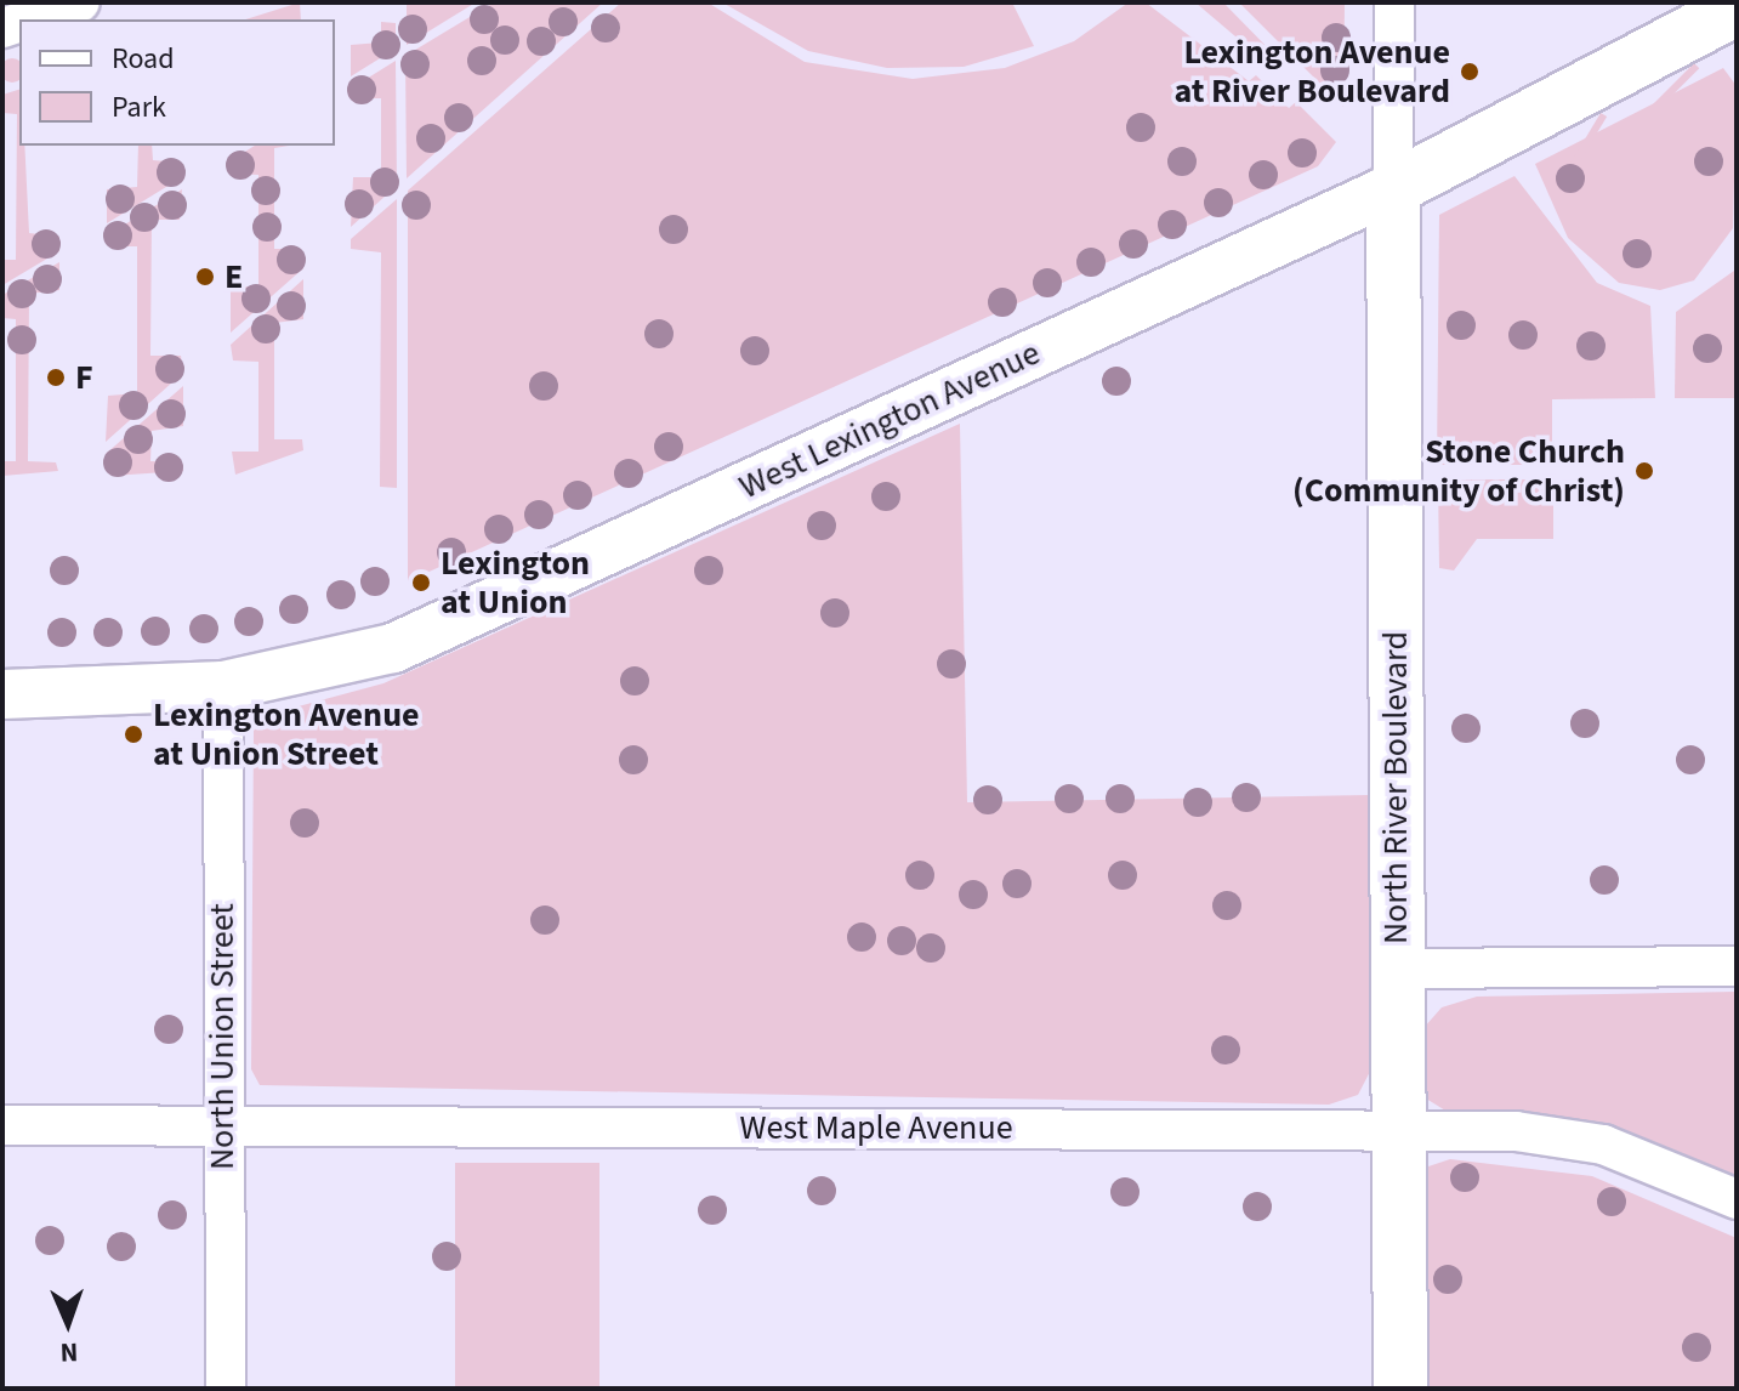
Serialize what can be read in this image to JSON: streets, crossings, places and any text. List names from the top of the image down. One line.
{"streets":{"main road":["West Lexington Avenue","North River Boulevard"],"street":["North Union Street","West Maple Avenue"]},"crossings":[["West Lexington Avenue","North River Boulevard"],["West Lexington Avenue","North Union Street"],["North River Boulevard","West Maple Avenue"],["North Union Street","West Maple Avenue"]],"places":["Lexington Avenue at River Boulevard","E","F","Stone Church (Community of Christ)","Lexington at Union","Lexington Avenue at Union Street"],"legend":["Road","Park"],"north":"bottom"}
